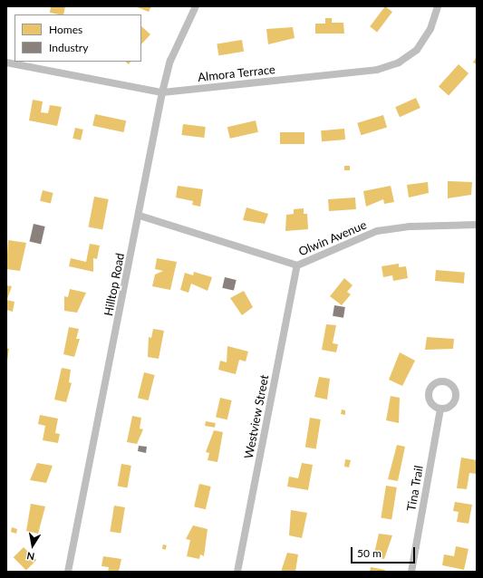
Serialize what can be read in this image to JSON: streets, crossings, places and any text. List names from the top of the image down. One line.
{"streets":{"street":["Almora Terrace","Olwin Avenue","Hilltop Road","Westview Street","Tina Trail"]},"crossings":[["Almora Terrace","Hilltop Road"],["Olwin Avenue","Hilltop Road"],["Olwin Avenue","Westview Street"]],"legend":["Homes","Industry"],"scale_bar":"50 m","north":"bottom"}
